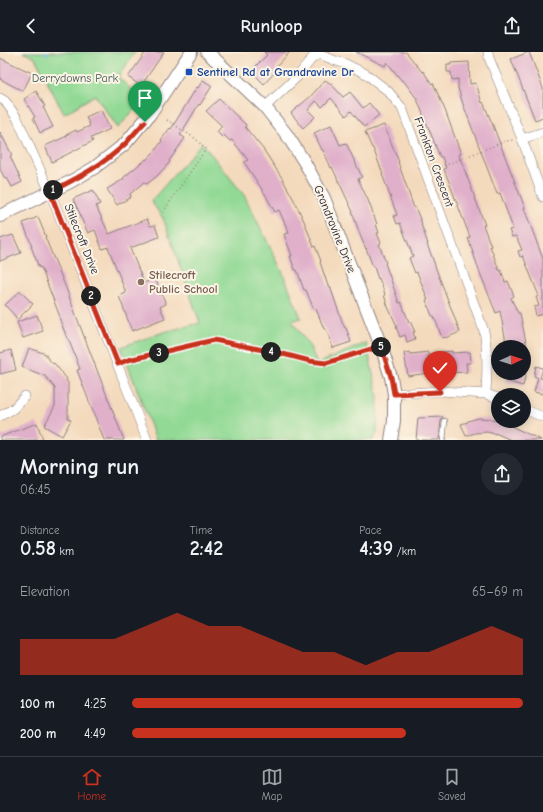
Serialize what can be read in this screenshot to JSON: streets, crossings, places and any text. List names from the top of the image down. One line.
{"streets":{"street":["Frankton Crescent","Grandravine Drive","Stilecroft Drive"]},"crossings":[["Frankton Crescent","Grandravine Drive"]],"parks":["Derrydowns Park"],"places":{"transit":["Sentinel Rd at Grandravine Dr"],"other":["Stilecroft Public School"]},"north":"right","page":{"header":"Runloop","pins":["1","2","5","4","3"],"heading":["Morning run","06:45"],"stats":[["Distance","0.58 km"],["Time","2:42"],["Pace","4:39 /km"]],"chart":["Elevation","65–69 m"],"list":[{"name":"100 m","note":"4:25"},{"name":"200 m","note":"4:49"}],"tabs":["Home","Map","Saved"]}}
